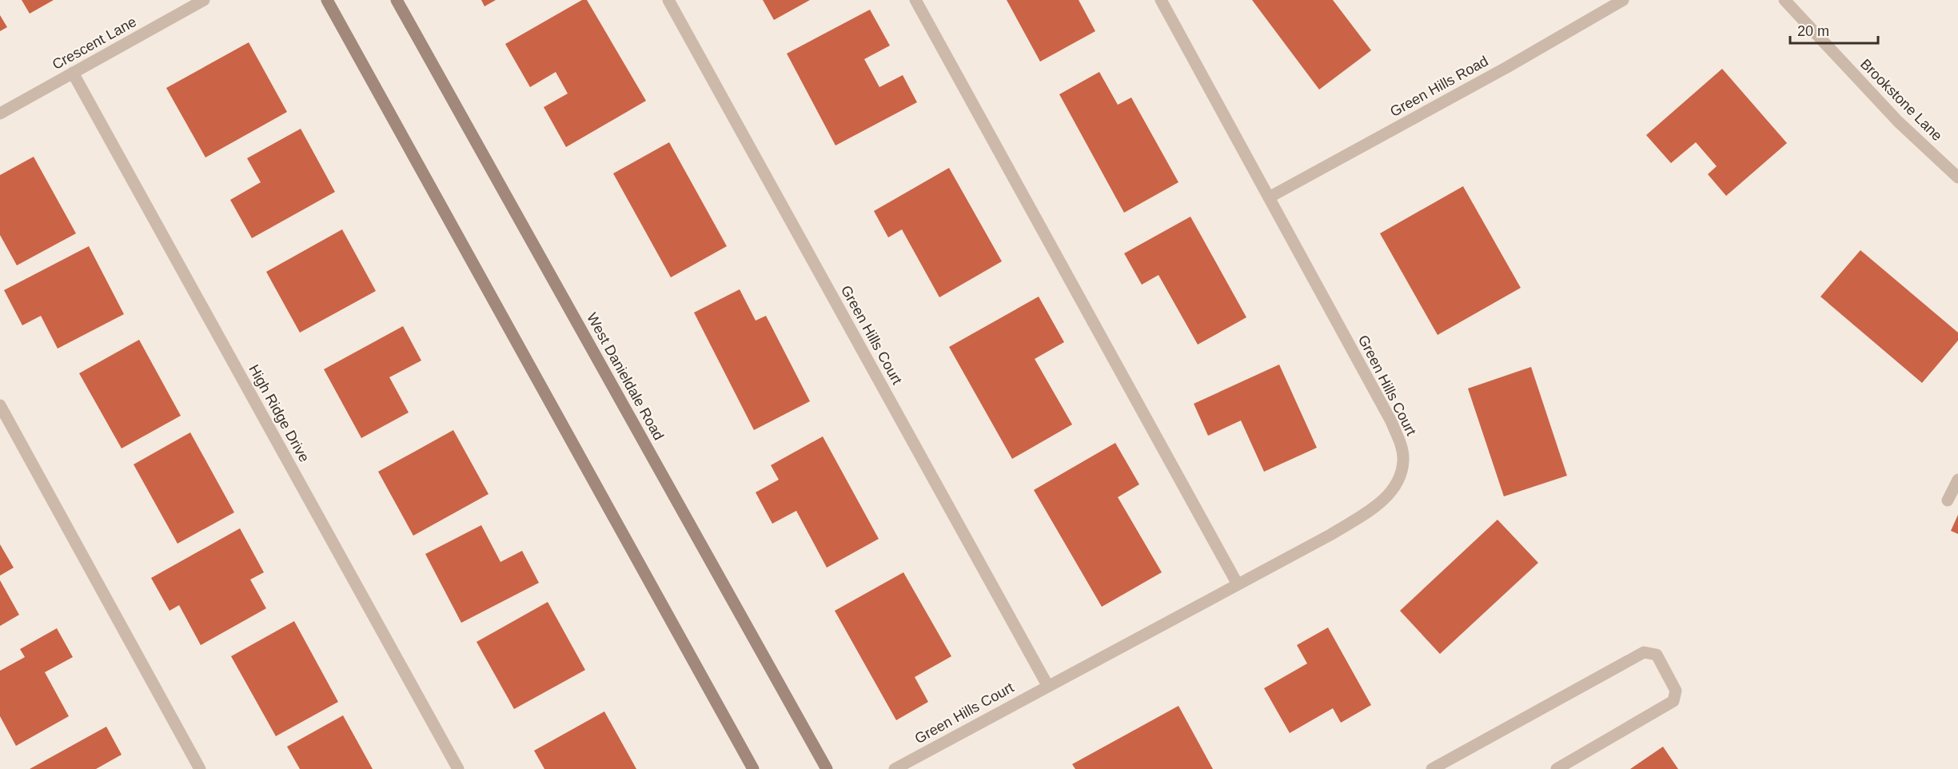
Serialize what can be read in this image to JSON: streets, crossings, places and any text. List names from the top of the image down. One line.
{"streets":{"main road":["West Danieldale Road"],"street":["Crescent Lane","Green Hills Road","Brookstone Lane","Green Hills Court","High Ridge Drive"]},"crossings":[["Crescent Lane","High Ridge Drive"],["Green Hills Road","Green Hills Court"]],"scale_bar":"20 m"}
